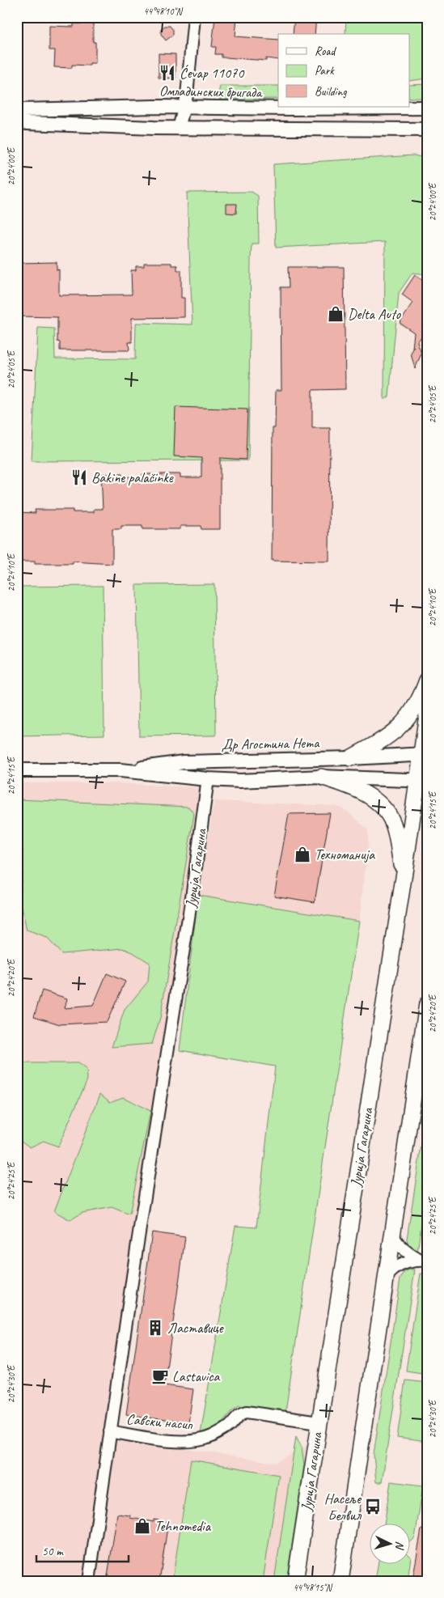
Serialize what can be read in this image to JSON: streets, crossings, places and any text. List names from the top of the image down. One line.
{"streets":{"main road":["Јурија Гагарина"],"street":["Омладинских бригада","Др Агостина Нета","Савски насип"]},"crossings":[["Др Агостина Нета","Јурија Гагарина"],["Јурија Гагарина","Савски насип"]],"places":{"restaurant":["Ćevap 11070","Bakine palačinke"],"shop":["Delta Auto","Техноманија","Tehnomedia"],"building":["Ластавице"],"cafe":["Lastavica"],"bus stop":["Насеље Белвил"]},"legend":["Road","Park","Building"],"scale_bar":"50 m","north":"right","coordinates":["44°48'10\"N","20°24'00\"E","20°24'05\"E","20°24'10\"E","20°24'15\"E","20°24'20\"E","20°24'25\"E","20°24'30\"E","44°48'15\"N"]}
